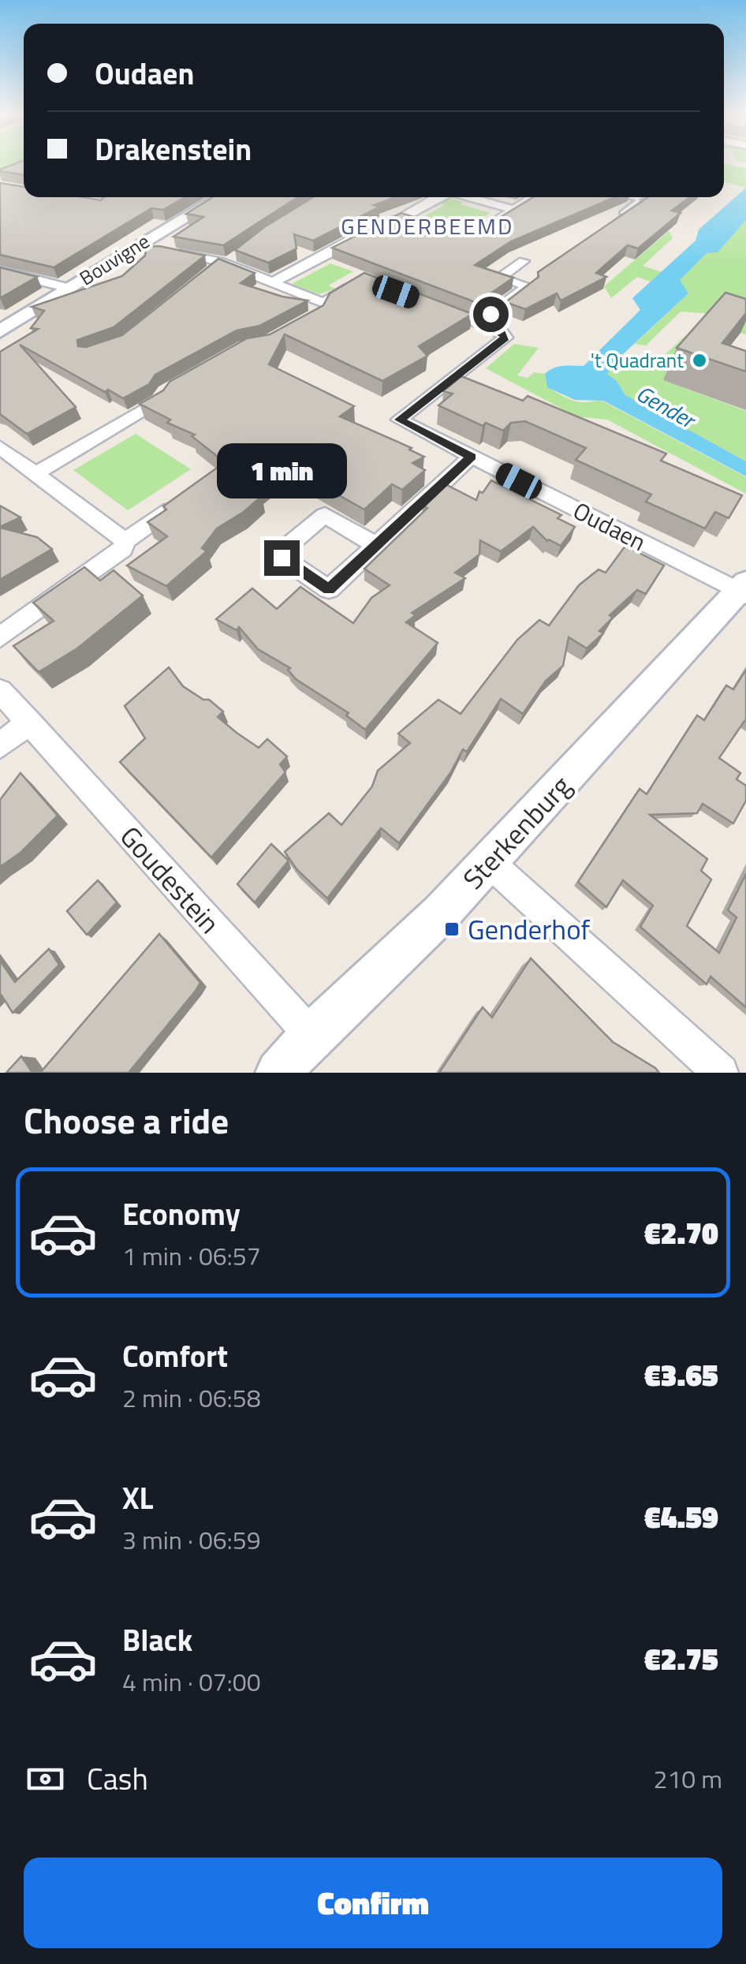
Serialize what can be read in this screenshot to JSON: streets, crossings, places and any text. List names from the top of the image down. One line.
{"streets":{"street":["Bouvigne","Oudaen","Sterkenburg","Goudestein"]},"crossings":[["Oudaen","Sterkenburg"],["Sterkenburg","Goudestein"]],"districts":["GENDERBEEMD"],"water":["Gender"],"places":{"other":["'t Quadrant"],"transit":["Genderhof"]},"page":{"banner":["Oudaen","Drakenstein"],"bubble":"1 min","heading":"Choose a ride","list":[{"name":"Economy","note":"1 min · 06:57","value":"€2.70"},{"name":"Comfort","note":"2 min · 06:58","value":"€3.65"},{"name":"XL","note":"3 min · 06:59","value":"€4.59"},{"name":"Black","note":"4 min · 07:00","value":"€2.75"}],"pay":["Cash","210 m"],"buttons":"Confirm"}}
